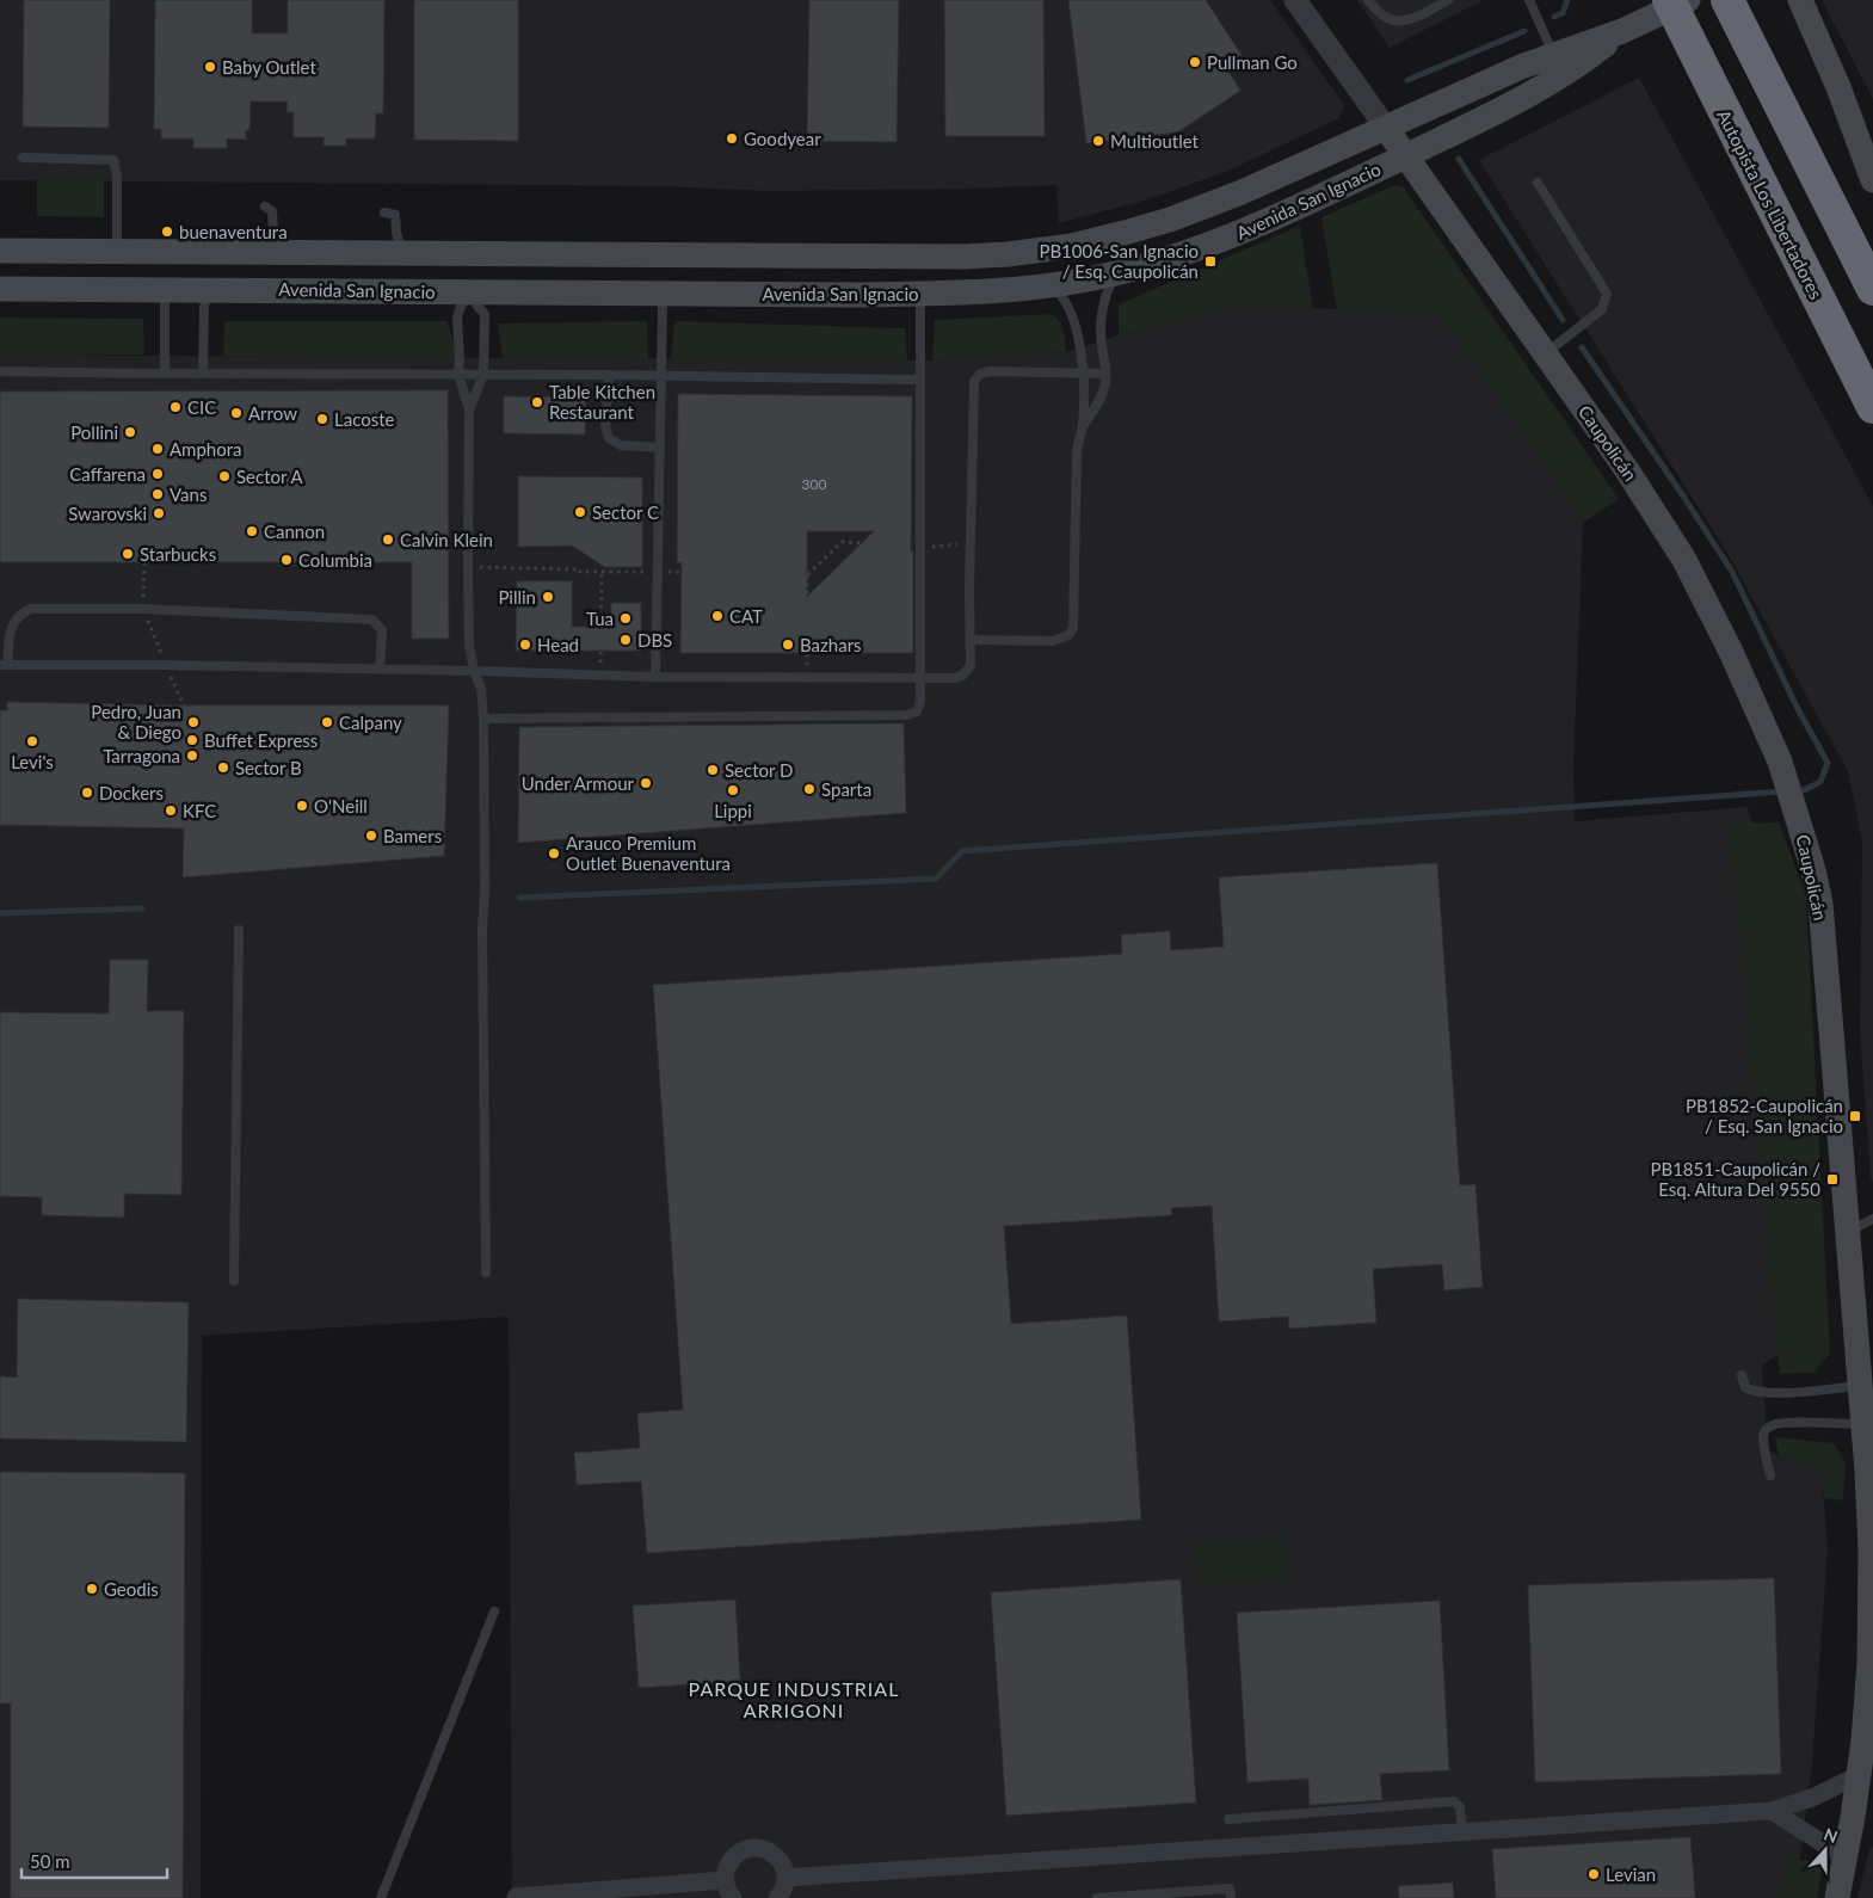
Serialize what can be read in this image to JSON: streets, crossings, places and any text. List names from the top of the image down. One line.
{"streets":{"highway":["Autopista Los Libertadores"],"main road":["Avenida San Ignacio","Caupolicán"]},"crossings":[["Avenida San Ignacio","Autopista Los Libertadores"],["Avenida San Ignacio","Caupolicán"]],"districts":["PARQUE INDUSTRIAL ARRIGONI"],"places":{"other":["Pullman Go","Baby Outlet","Goodyear","Multioutlet","buenaventura","Table Kitchen Restaurant","CIC","Arrow","Lacoste","Pollini","Amphora","Caffarena","Sector A","Vans","Sector C","Swarovski","Cannon","Calvin Klein","Starbucks","Columbia","Pillin","CAT","Tua","DBS","Head","Bazhars","Pedro, Juan & Diego","Calpany","Buffet Express","Levi's","Tarragona","Sector B","Sector D","Under Armour","Sparta","Lippi","Dockers","O'Neill","KFC","Bamers","Arauco Premium Outlet Buenaventura","Geodis","Levian"],"transit":["PB1006-San Ignacio / Esq. Caupolicán","PB1852-Caupolicán / Esq. San Ignacio","PB1851-Caupolicán / Esq. Altura Del 9550"]},"house_numbers":["300"],"scale_bar":"50 m","north":"top"}
